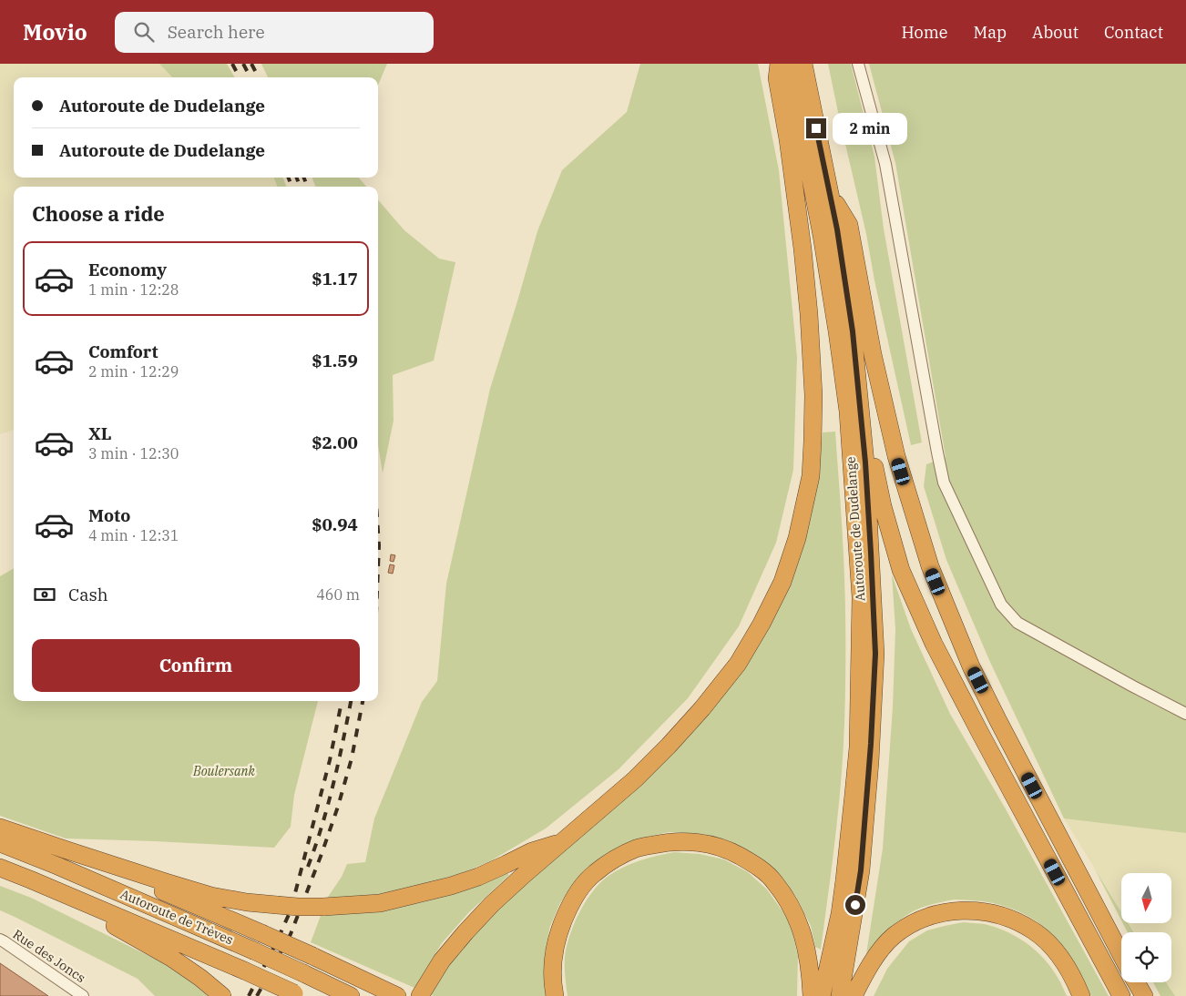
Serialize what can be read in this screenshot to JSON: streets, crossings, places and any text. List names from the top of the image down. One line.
{"streets":{"highway":["Autoroute de Dudelange","Autoroute de Trèves"],"street":["Rue des Joncs"]},"parks":["Boulersank"],"north":"bottom","page":{"header":"Movio","search":"Search here","nav":["Home","Map","About","Contact"],"banner":["Autoroute de Dudelange","Autoroute de Dudelange"],"bubble":"2 min","heading":"Choose a ride","list":[{"name":"Economy","note":"1 min · 12:28","value":"$1.17"},{"name":"Comfort","note":"2 min · 12:29","value":"$1.59"},{"name":"XL","note":"3 min · 12:30","value":"$2.00"},{"name":"Moto","note":"4 min · 12:31","value":"$0.94"}],"pay":["Cash","460 m"],"buttons":"Confirm"}}
